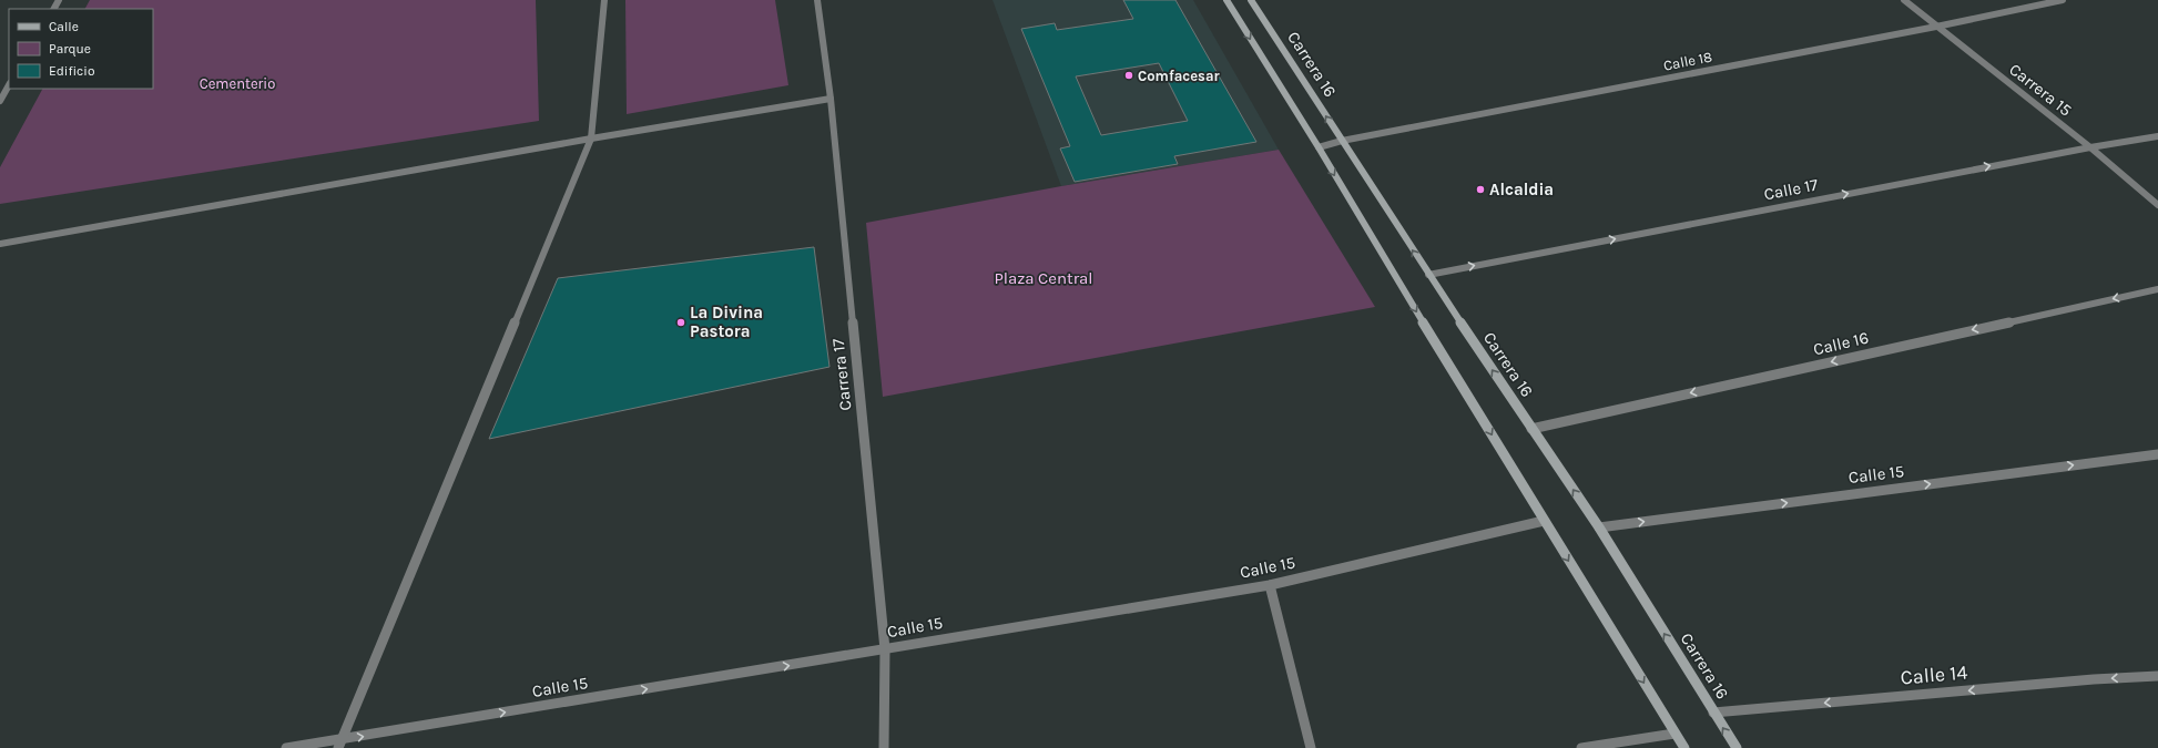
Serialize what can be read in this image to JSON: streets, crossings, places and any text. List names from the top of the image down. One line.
{"streets":{"main road":["Carrera 16"],"street":["Calle 18","Carrera 15","Calle 17","Calle 16","Carrera 17","Calle 15","Calle 14"]},"crossings":[["Calle 18","Carrera 16"],["Calle 18","Carrera 15"],["Carrera 16","Calle 17"],["Carrera 16","Calle 16"],["Carrera 16","Calle 15"],["Carrera 16","Calle 14"],["Carrera 15","Calle 17"],["Carrera 17","Calle 15"]],"one_way":["Calle 17","Calle 16","Calle 15","Calle 14"],"parks":["Cementerio","Plaza Central"],"places":["Comfacesar","Alcaldia","La Divina Pastora"],"legend":["Calle","Parque","Edificio"]}
